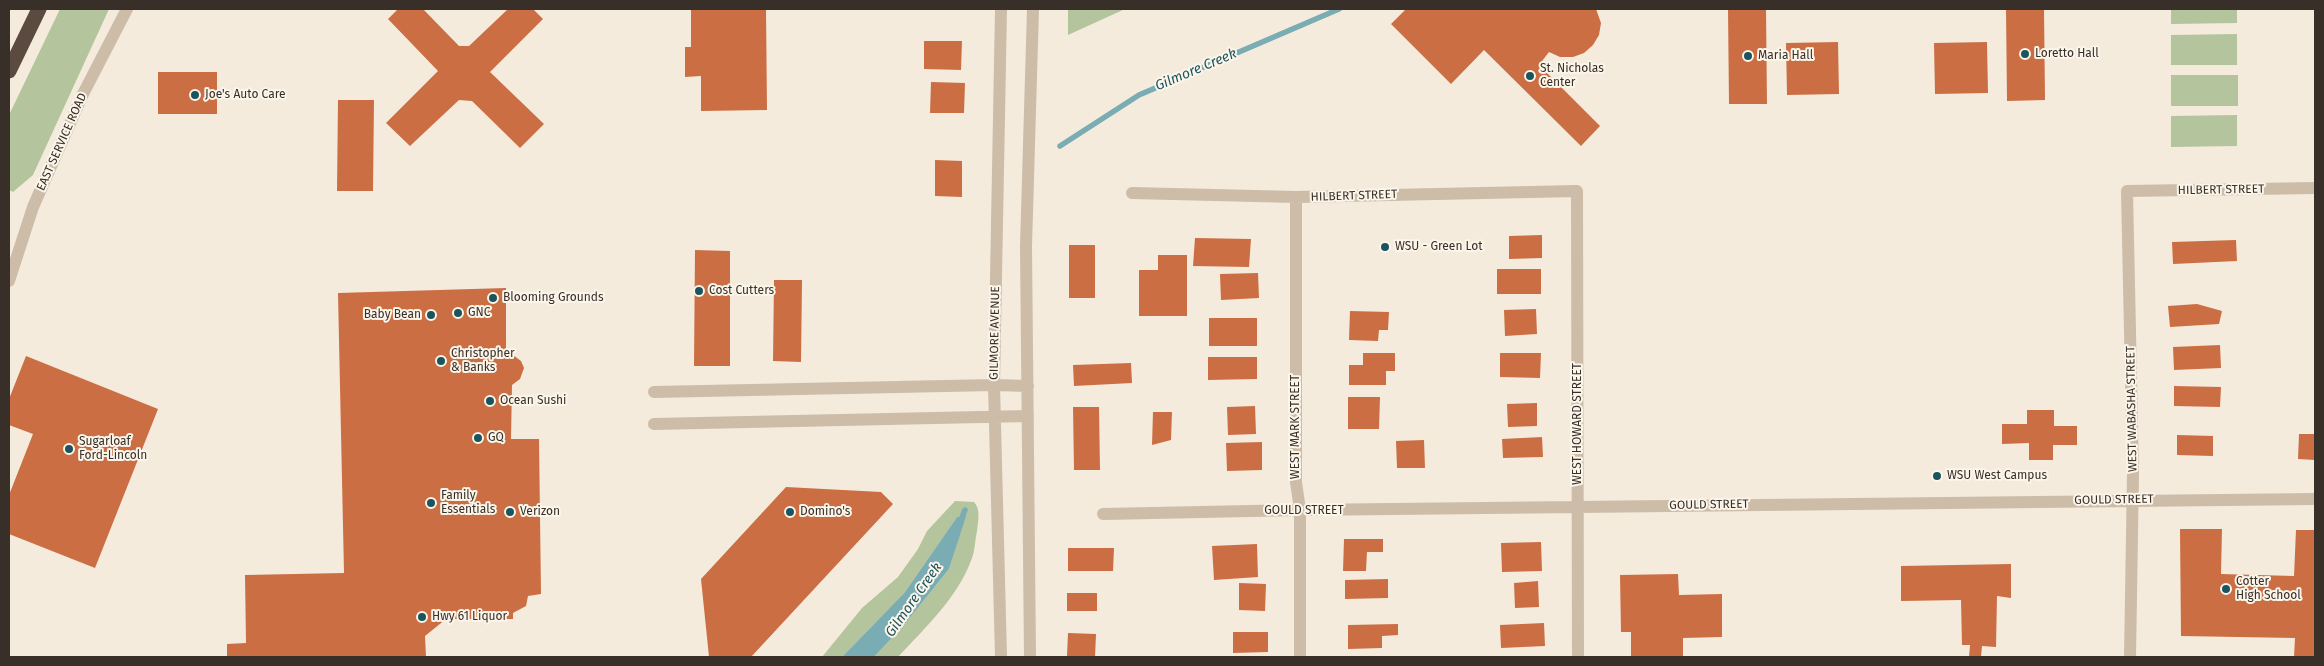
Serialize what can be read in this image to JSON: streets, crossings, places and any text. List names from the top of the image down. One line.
{"streets":{"street":["EAST SERVICE ROAD","HILBERT STREET","GILMORE AVENUE","WEST WABASHA STREET","WEST HOWARD STREET","WEST MARK STREET","GOULD STREET"]},"crossings":[["HILBERT STREET","WEST WABASHA STREET"],["HILBERT STREET","WEST HOWARD STREET"],["HILBERT STREET","WEST MARK STREET"],["WEST WABASHA STREET","GOULD STREET"],["WEST HOWARD STREET","GOULD STREET"],["WEST MARK STREET","GOULD STREET"]],"water":["Gilmore Creek"],"places":["Loretto Hall","Maria Hall","St. Nicholas Center","Joe's Auto Care","WSU - Green Lot","Cost Cutters","Blooming Grounds","GNC","Baby Bean","Christopher & Banks","Ocean Sushi","GQ","Sugarloaf Ford-Lincoln","WSU West Campus","Family Essentials","Verizon","Domino's","Cotter High School","Hwy 61 Liquor"]}
